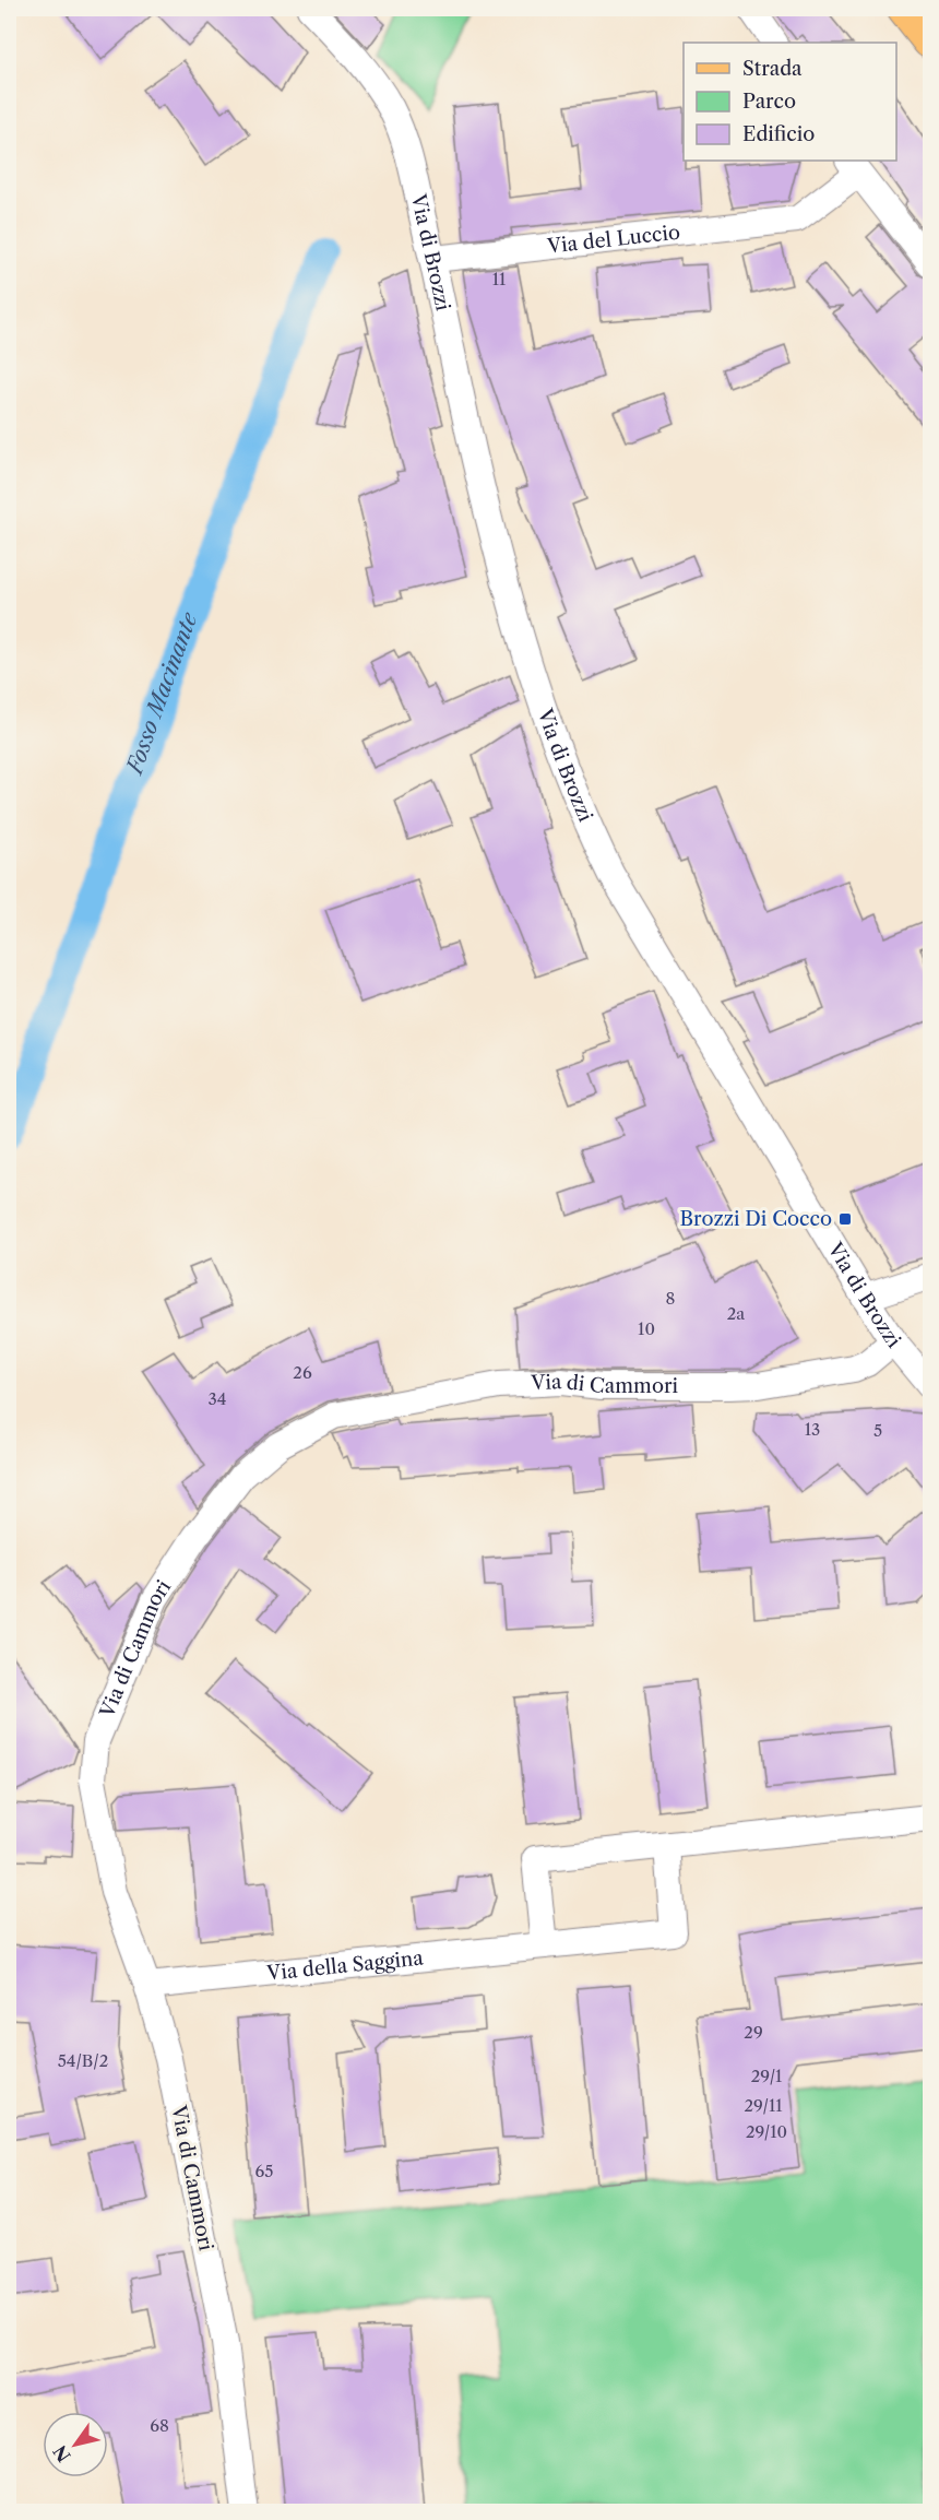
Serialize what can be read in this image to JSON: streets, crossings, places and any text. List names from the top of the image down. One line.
{"streets":{"street":["Via del Luccio","Via di Brozzi","Via di Cammori","Via della Saggina"]},"crossings":[["Via del Luccio","Via di Brozzi"],["Via di Brozzi","Via di Cammori"],["Via di Cammori","Via della Saggina"]],"water":["Fosso Macinante"],"places":{"transit":["Brozzi Di Cocco"]},"house_numbers":["11","8","2a","10","26","34","13","5","29","54/B/2","29/1","29/11","29/10","65","68"],"legend":["Strada","Parco","Edificio"],"north":"bottom left"}
